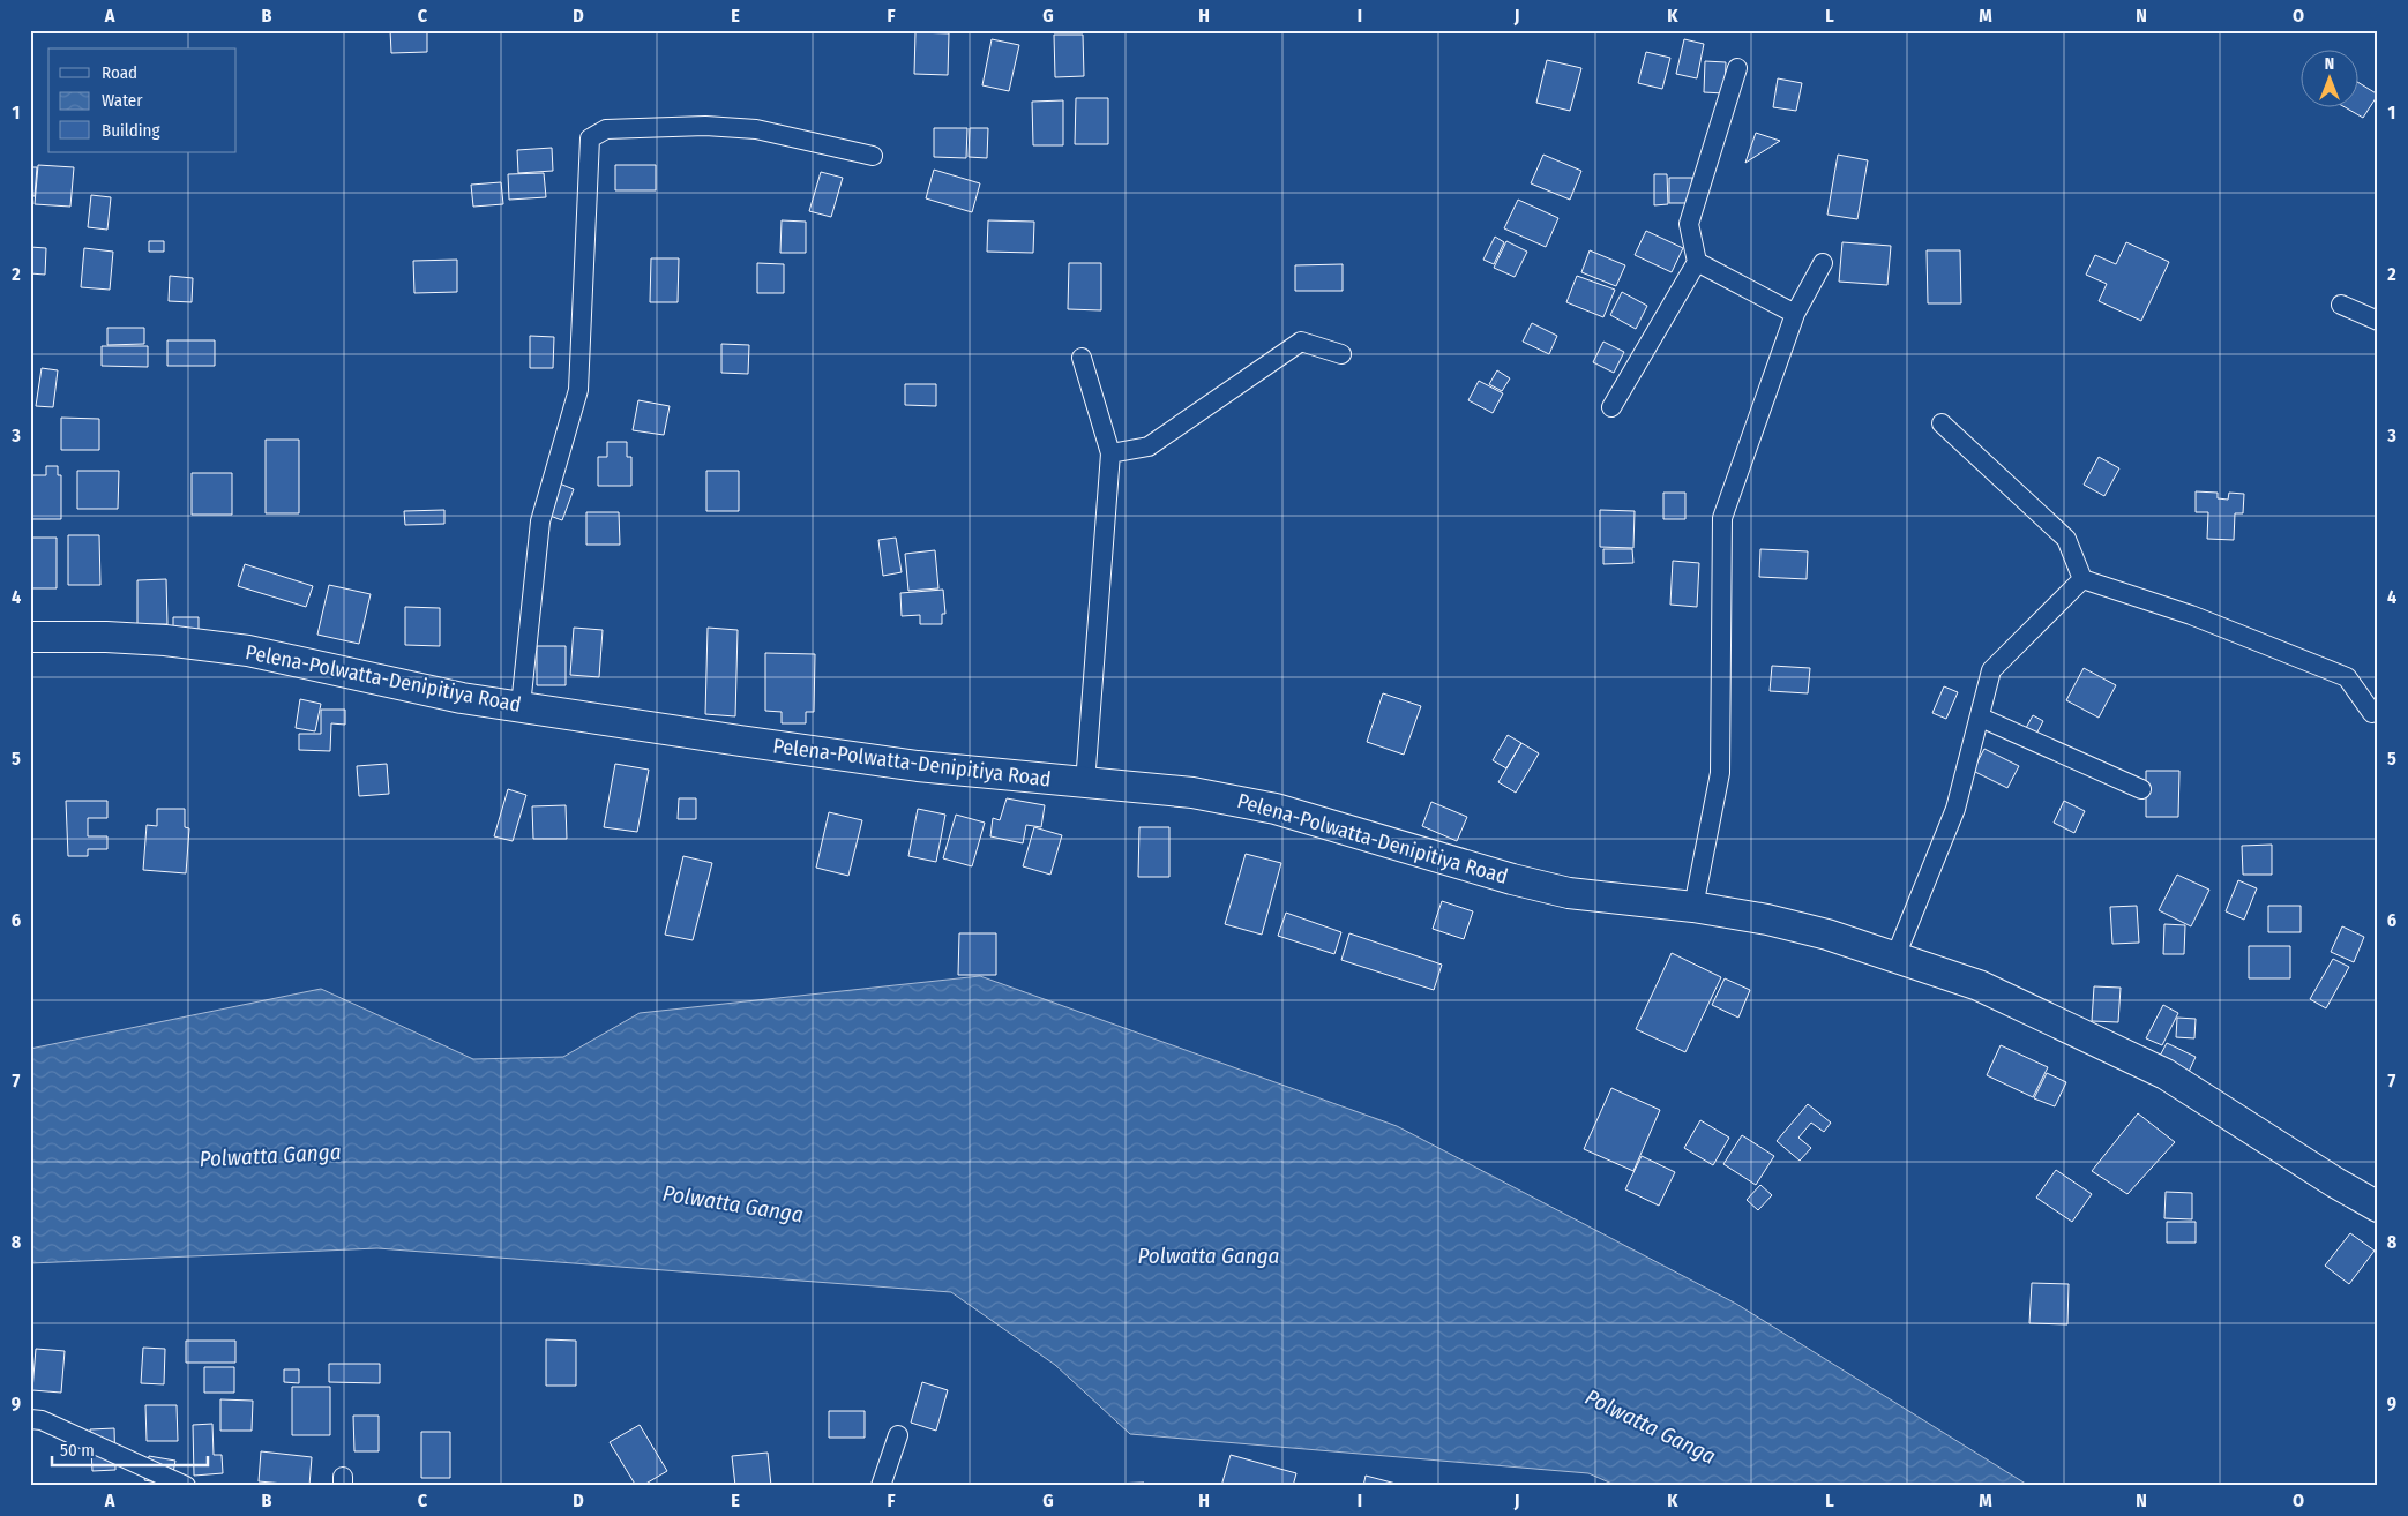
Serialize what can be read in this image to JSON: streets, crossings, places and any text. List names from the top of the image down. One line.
{"streets":{"main road":["Pelena-Polwatta-Denipitiya Road"]},"water":["Polwatta Ganga"],"legend":["Road","Water","Building"],"scale_bar":"50 m","north":"top","grid":{"columns":["A","B","C","D","E","F","G","H","I","J","K","L","M","N","O"],"rows":["1","2","3","4","5","6","7","8","9"]}}
